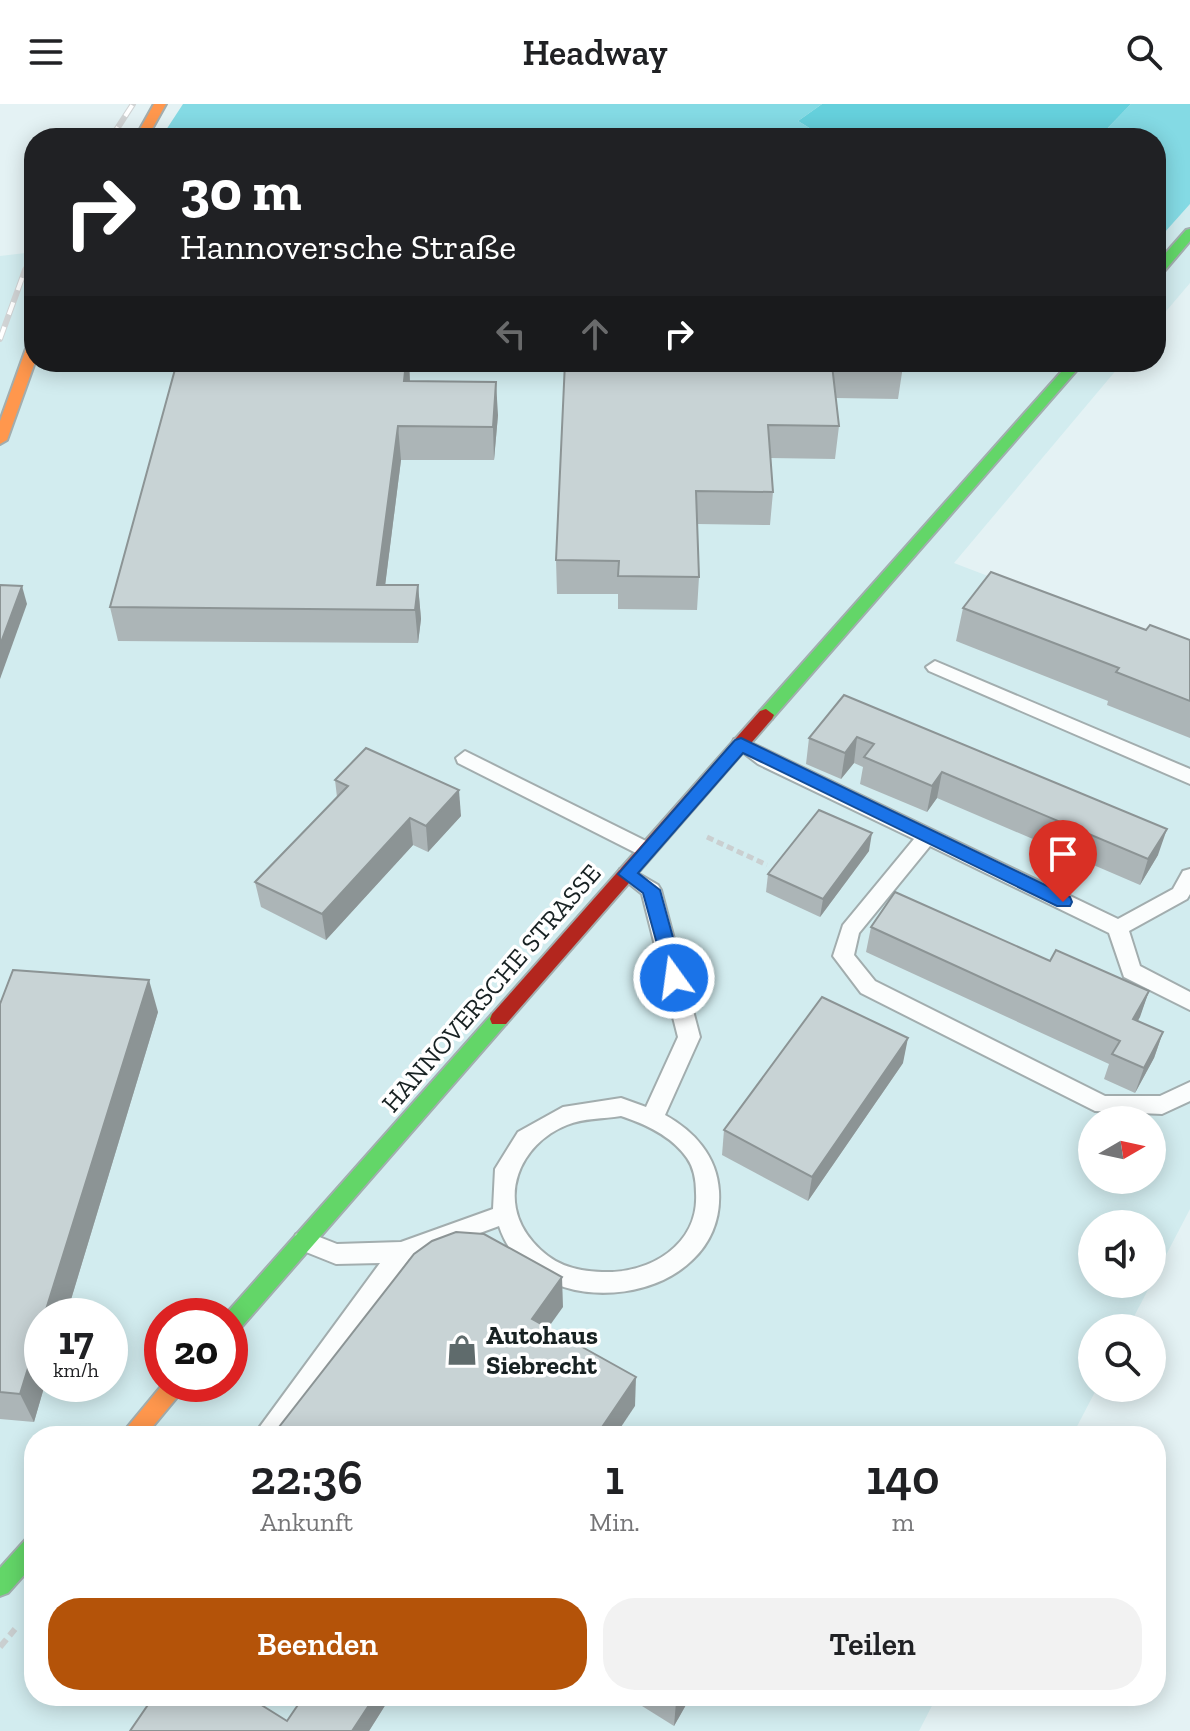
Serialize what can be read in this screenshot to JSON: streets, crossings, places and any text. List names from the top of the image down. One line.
{"streets":{"main road":["HANNOVERSCHE STRASSE"]},"places":{"shop":["Autohaus Siebrecht"]},"north":"right","page":{"header":"Headway","turn":["30 m","Hannoversche Straße"],"speed":"17 km/h","limit":"20","eta":["22:36","Ankunft","1","Min.","140","m"],"buttons":["Beenden","Teilen"]}}
